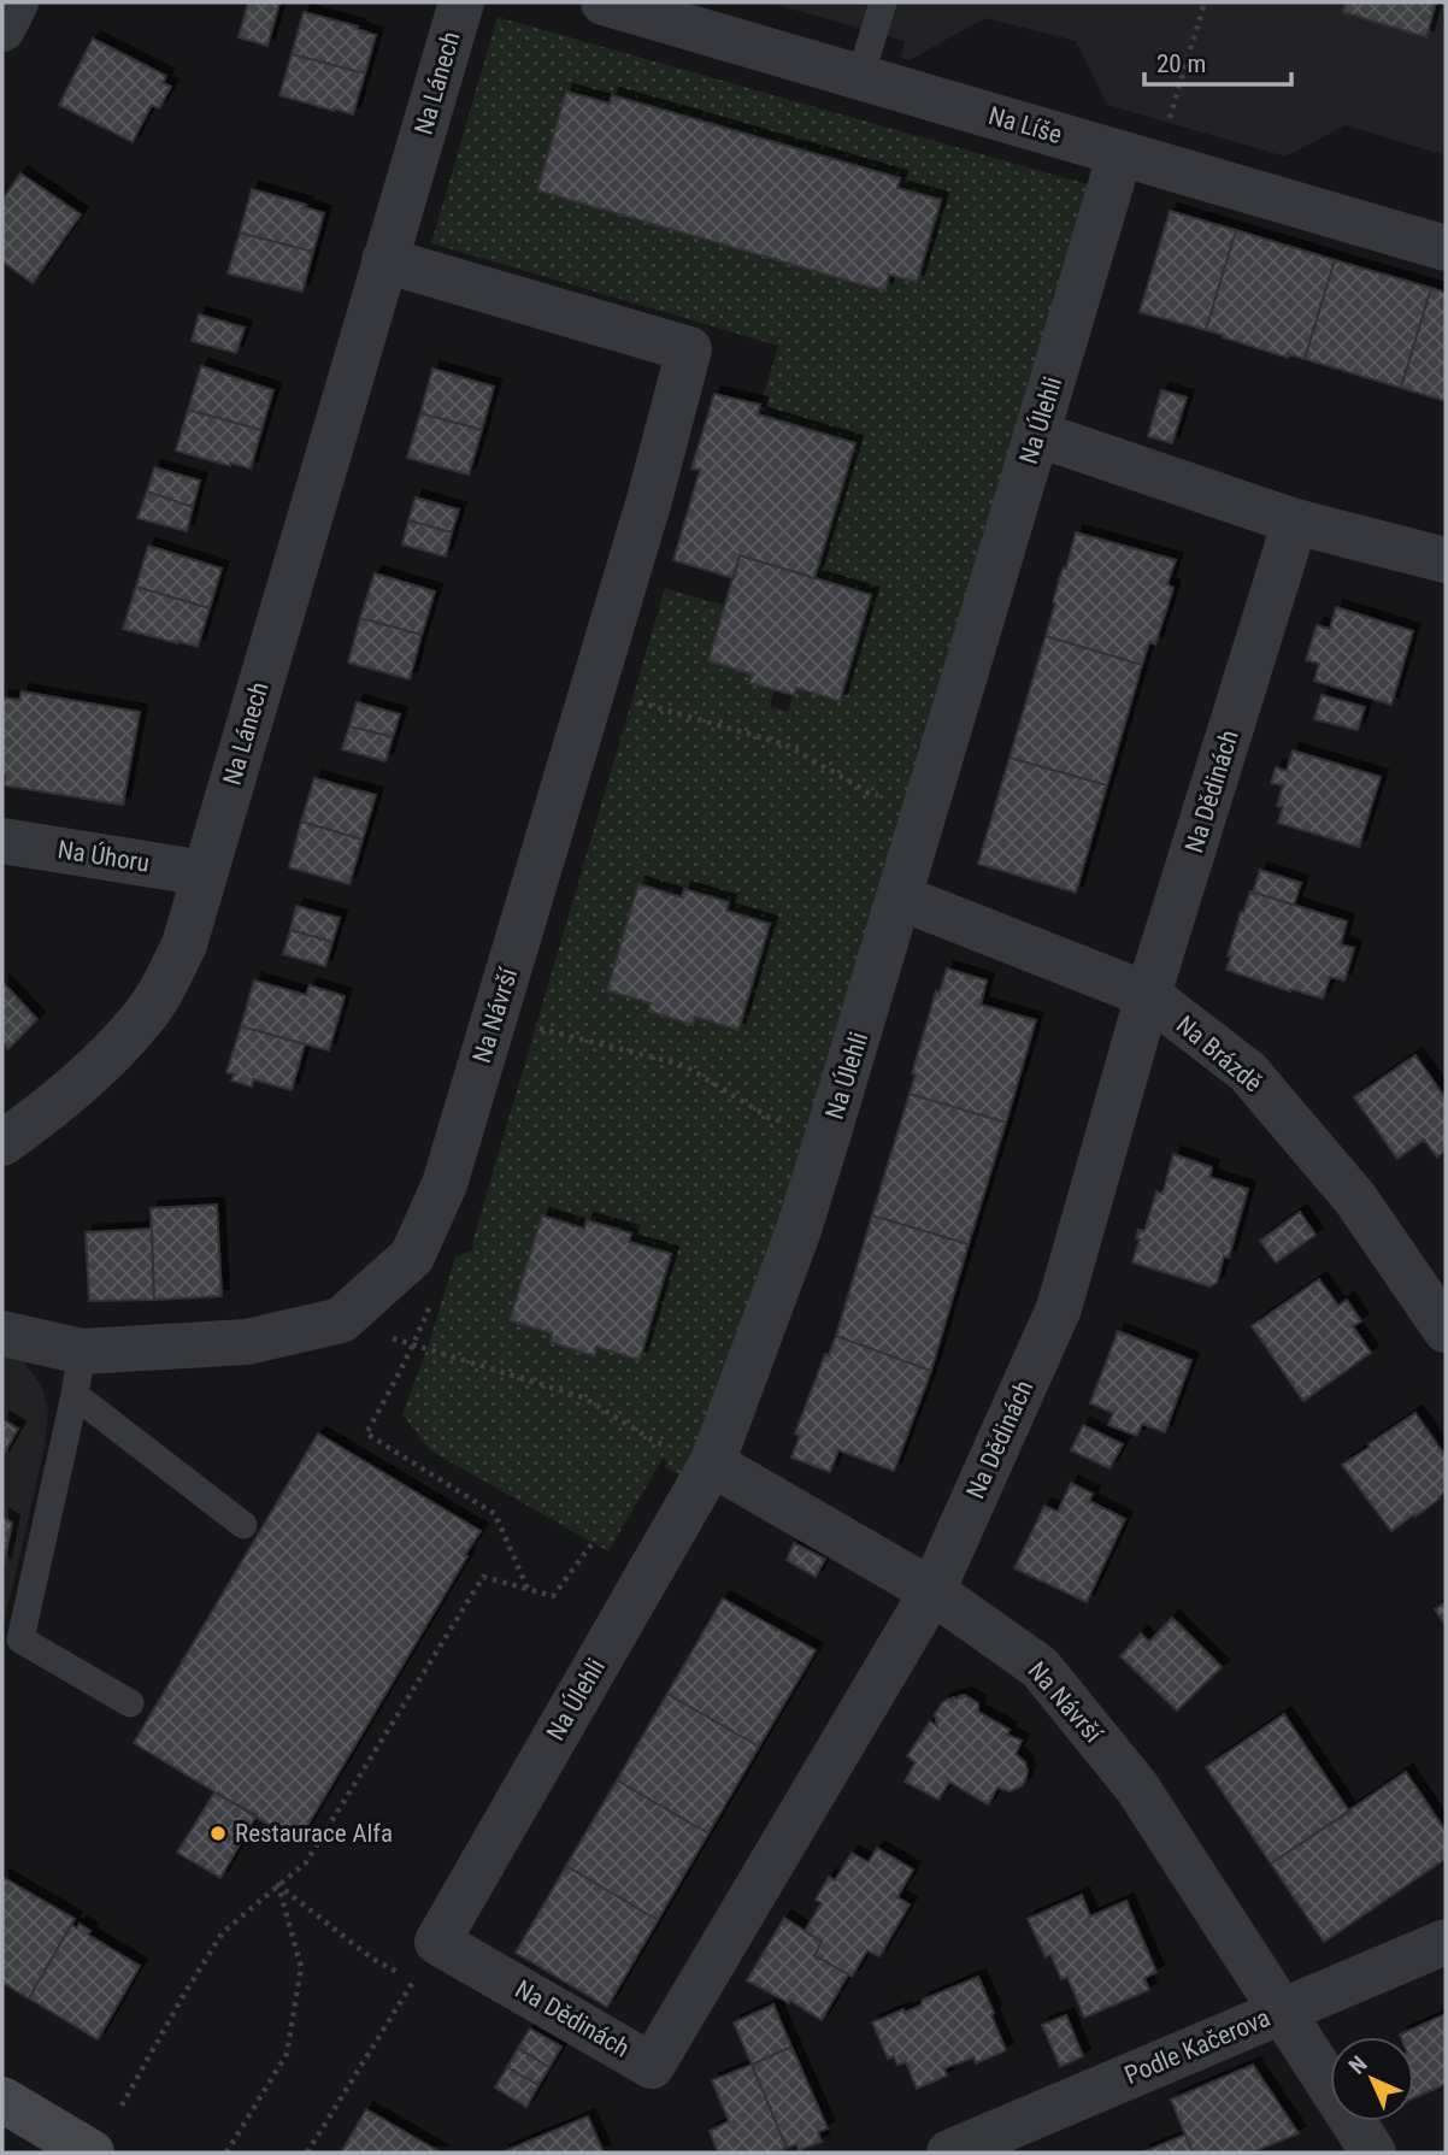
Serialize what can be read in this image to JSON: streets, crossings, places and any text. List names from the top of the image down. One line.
{"streets":{"street":["Na Lánech","Na Líše","Na Úlehli","Na Dědinách","Na Úhoru","Na Návrší","Na Brázdě","Podle Kačerova"]},"crossings":[["Na Lánech","Na Úhoru"],["Na Lánech","Na Návrší"],["Na Líše","Na Úlehli"],["Na Úlehli","Na Dědinách"],["Na Úlehli","Na Návrší"],["Na Úlehli","Na Brázdě"],["Na Dědinách","Na Návrší"],["Na Dědinách","Na Brázdě"],["Na Návrší","Podle Kačerova"]],"places":["Restaurace Alfa"],"scale_bar":"20 m","north":"top left"}
